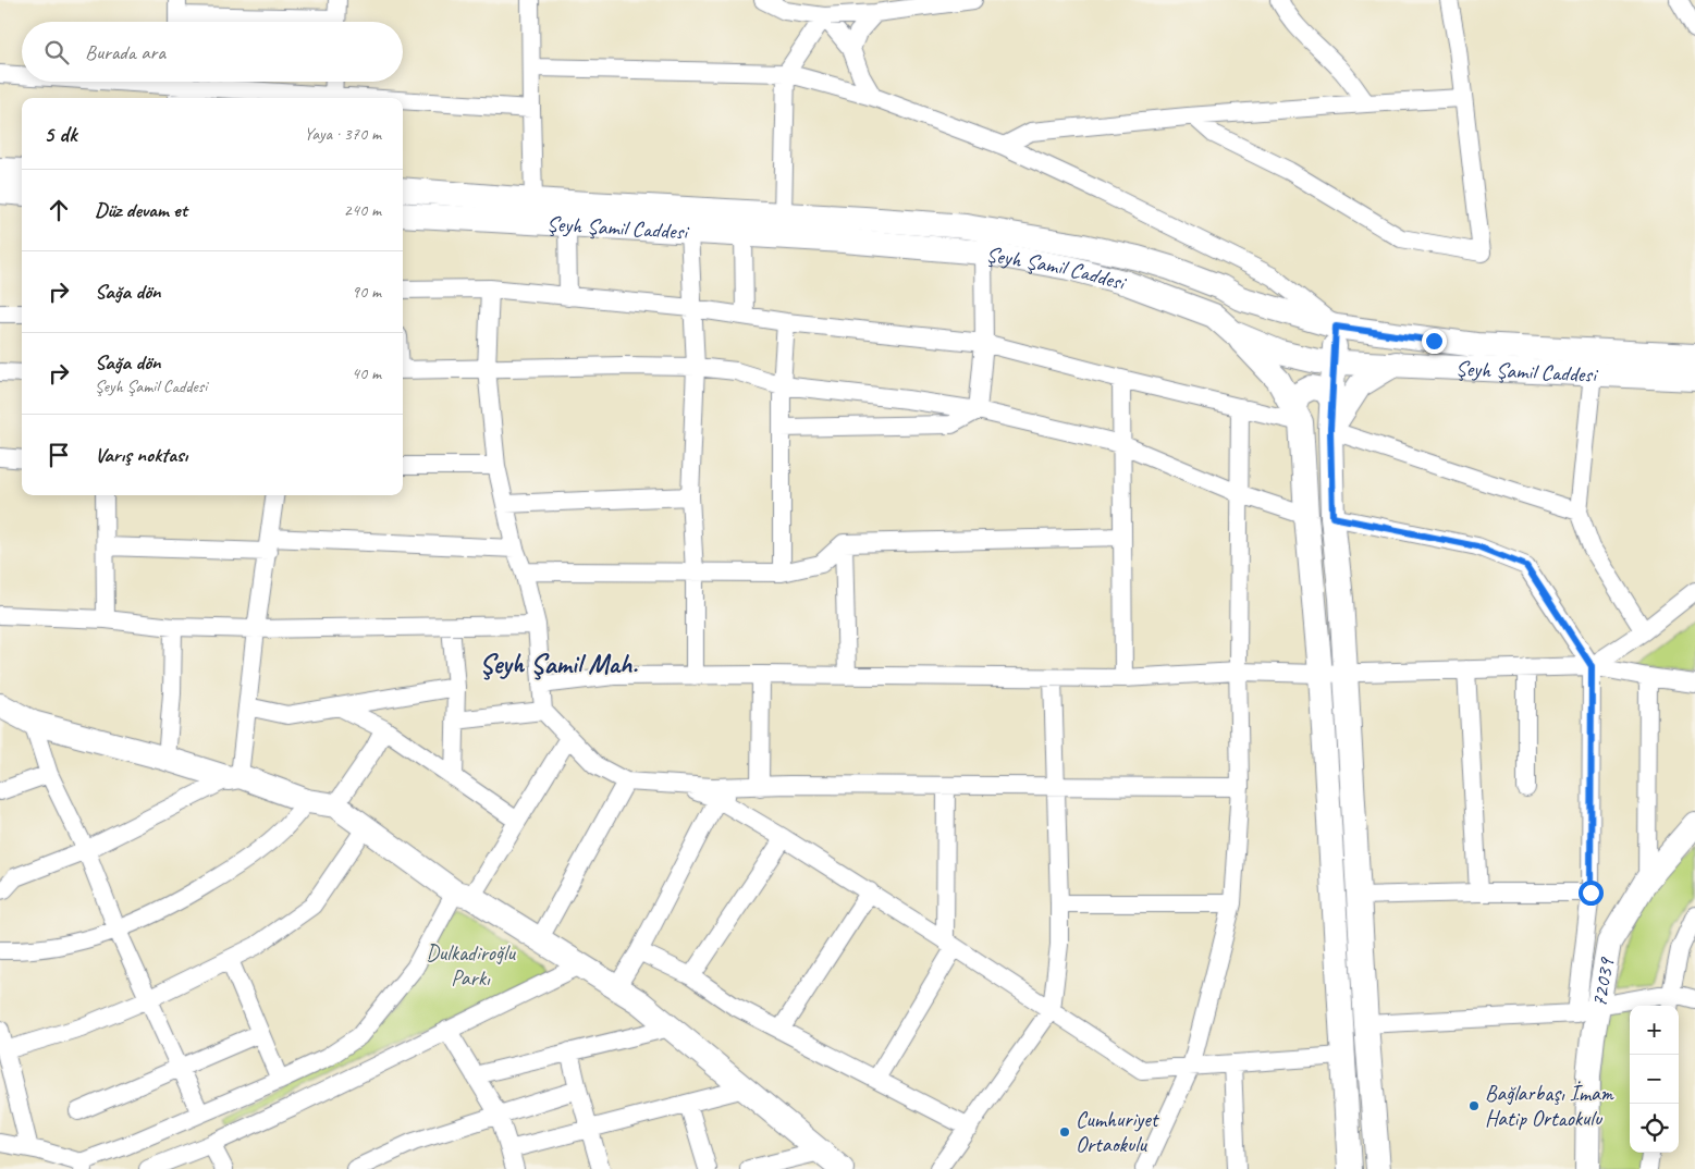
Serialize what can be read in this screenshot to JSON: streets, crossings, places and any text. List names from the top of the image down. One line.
{"streets":{"main road":["Şeyh Şamil Caddesi","72039"]},"districts":["Şeyh Şamil Mah."],"parks":["Dulkadiroğlu Parkı"],"places":["Bağlarbaşı İmam Hatip Ortaokulu","Cumhuriyet Ortaokulu"],"page":{"search":"Burada ara","heading":["5 dk","Yaya · 370 m"],"list":[["Düz devam et","240 m"],["Sağa dön","90 m"],["Sağa dön","Şeyh Şamil Caddesi","40 m"],"Varış noktası"],"map_buttons":["+","−"]}}
